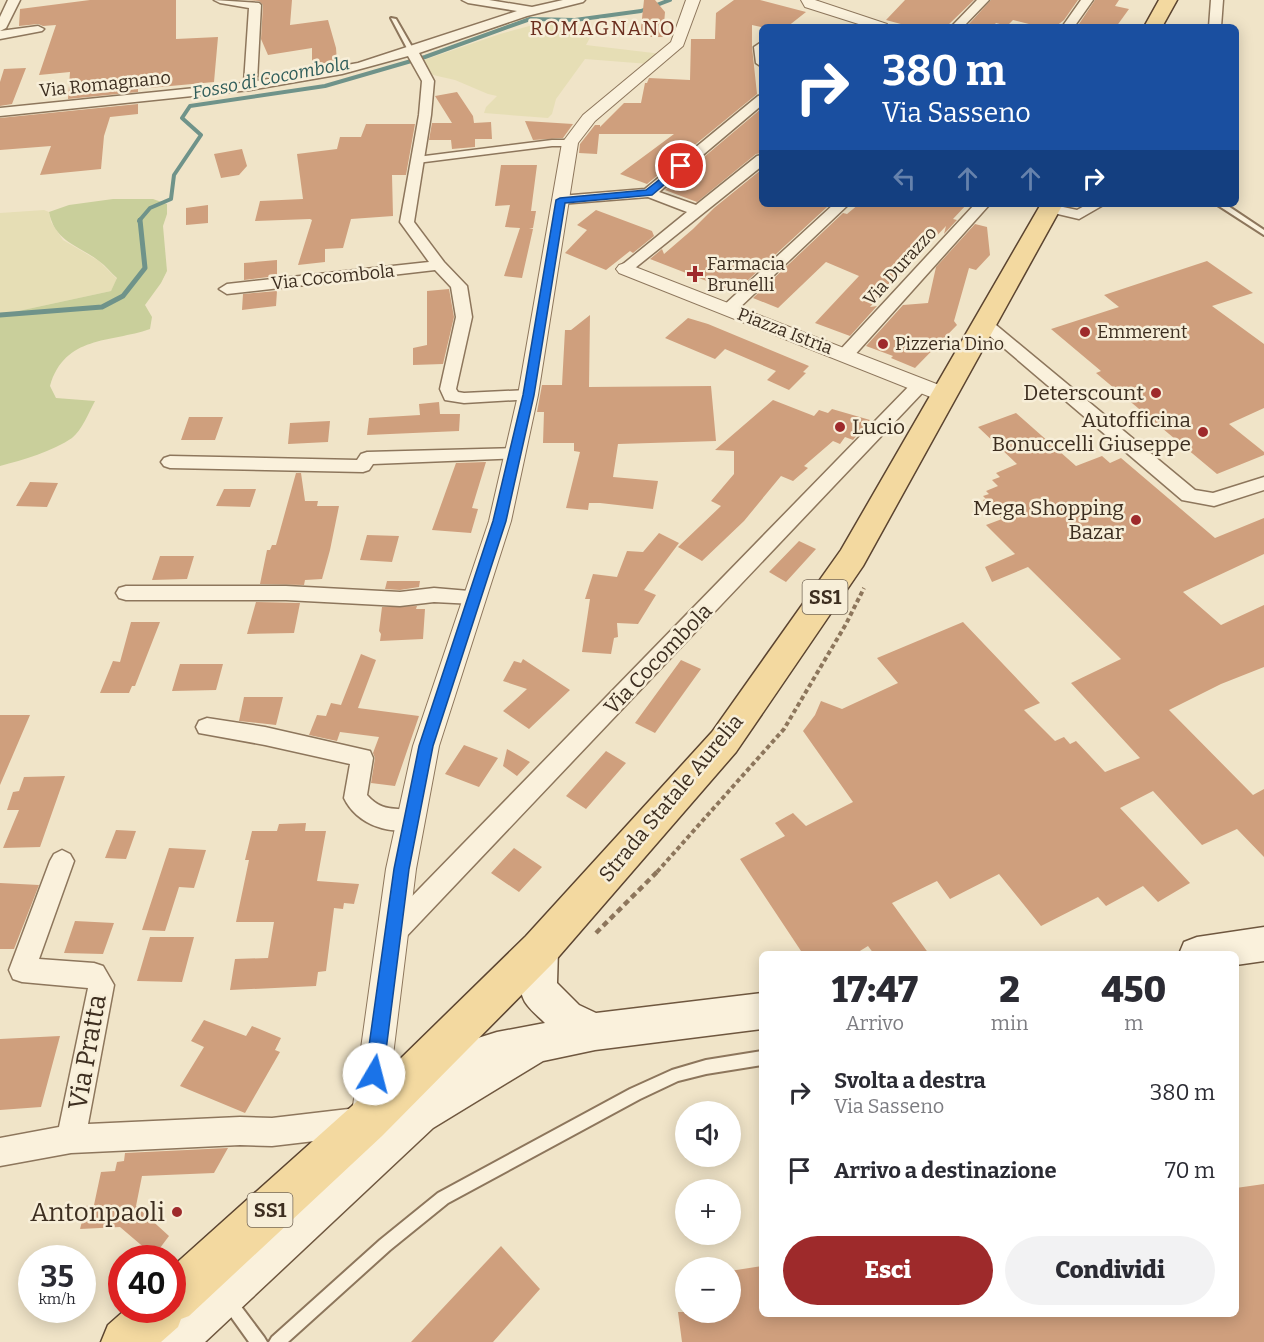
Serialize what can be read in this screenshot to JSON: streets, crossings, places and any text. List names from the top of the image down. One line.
{"streets":{"main road":["SS1","Strada Statale Aurelia"],"street":["Via Romagnano","Via Durazzo","Via Cocombola","Piazza Istria","Via Pratta"]},"crossings":[["Via Durazzo","Piazza Istria"],["Via Cocombola","Piazza Istria"],["Via Cocombola","Strada Statale Aurelia"],["Piazza Istria","Strada Statale Aurelia"],["Strada Statale Aurelia","Via Pratta"]],"districts":["ROMAGNANO"],"water":["Fosso di Cocombola"],"places":{"health":["Farmacia Brunelli"],"other":["Emmerent","Pizzeria Dino","Deterscount","Lucio","Autofficina Bonuccelli Giuseppe","Mega Shopping Bazar","Antonpaoli"]},"page":{"turn":["380 m","Via Sasseno"],"eta":["17:47","Arrivo","2","min","450","m"],"list":[{"name":"Svolta a destra","note":"Via Sasseno","value":"380 m"},{"name":"Arrivo a destinazione","value":"70 m"}],"map_buttons":["+","−"],"buttons":["Esci","Condividi"],"speed":"35 km/h","limit":"40"}}
